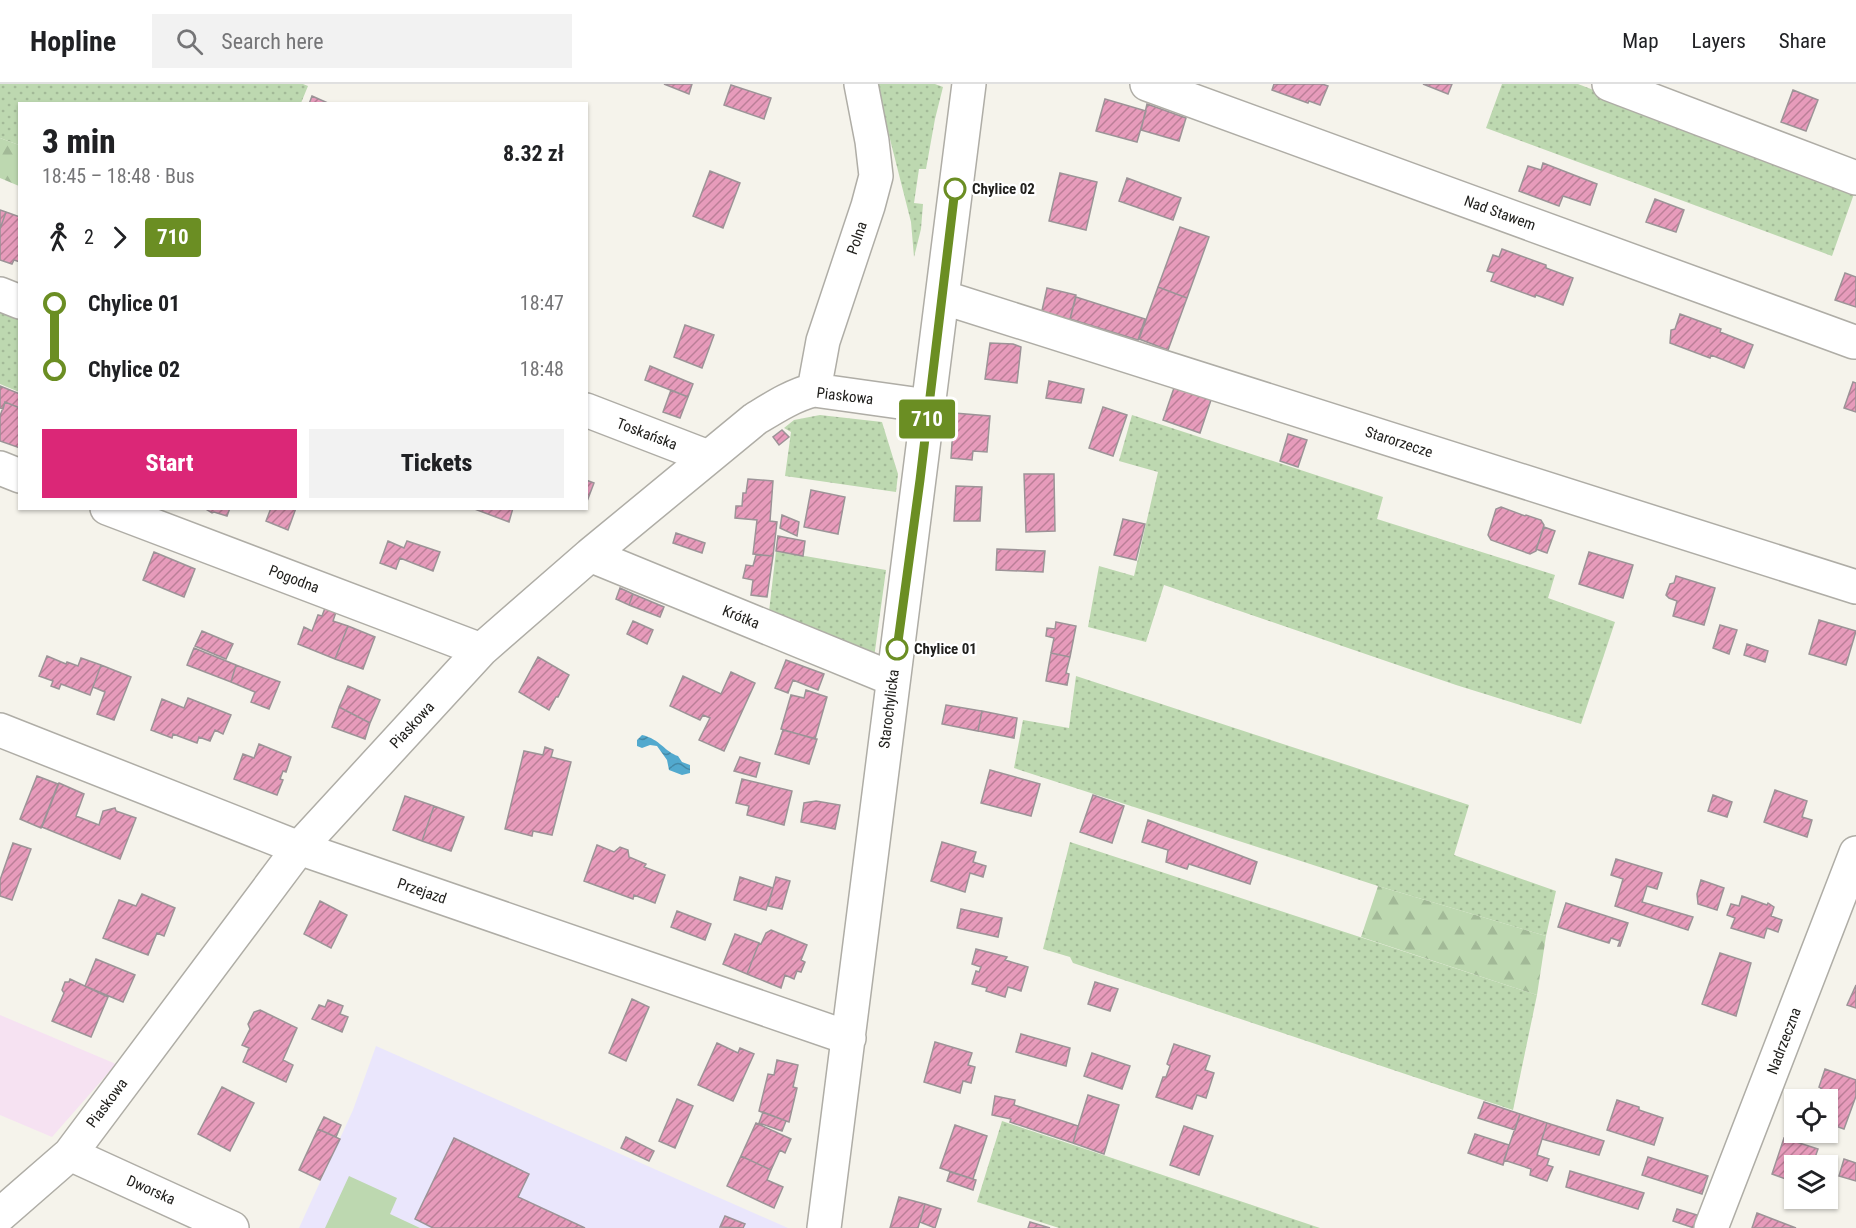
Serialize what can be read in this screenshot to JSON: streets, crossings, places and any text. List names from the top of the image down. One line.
{"streets":{"street":["Nad Stawem","Polna","Piaskowa","Toskańska","Starorzecze","Pogodna","Krótka","Starochylicka","Przejazd","Nadrzeczna","Dworska"]},"crossings":[["Polna","Piaskowa"],["Piaskowa","Toskańska"],["Piaskowa","Pogodna"],["Piaskowa","Krótka"],["Piaskowa","Starochylicka"],["Piaskowa","Przejazd"],["Piaskowa","Dworska"],["Starorzecze","Starochylicka"],["Krótka","Starochylicka"],["Starochylicka","Przejazd"]],"places":["Chylice 02","Chylice 01"],"lines":["bus line 710"],"page":{"header":"Hopline","search":"Search here","nav":["Map","Layers","Share"],"on_map":"710","heading":["3 min","18:45 – 18:48 · Bus","8.32 zł"],"legs":["2","710"],"list":[{"name":"Chylice 01","value":"18:47"},{"name":"Chylice 02","value":"18:48"}],"buttons":["Start","Tickets"]}}
